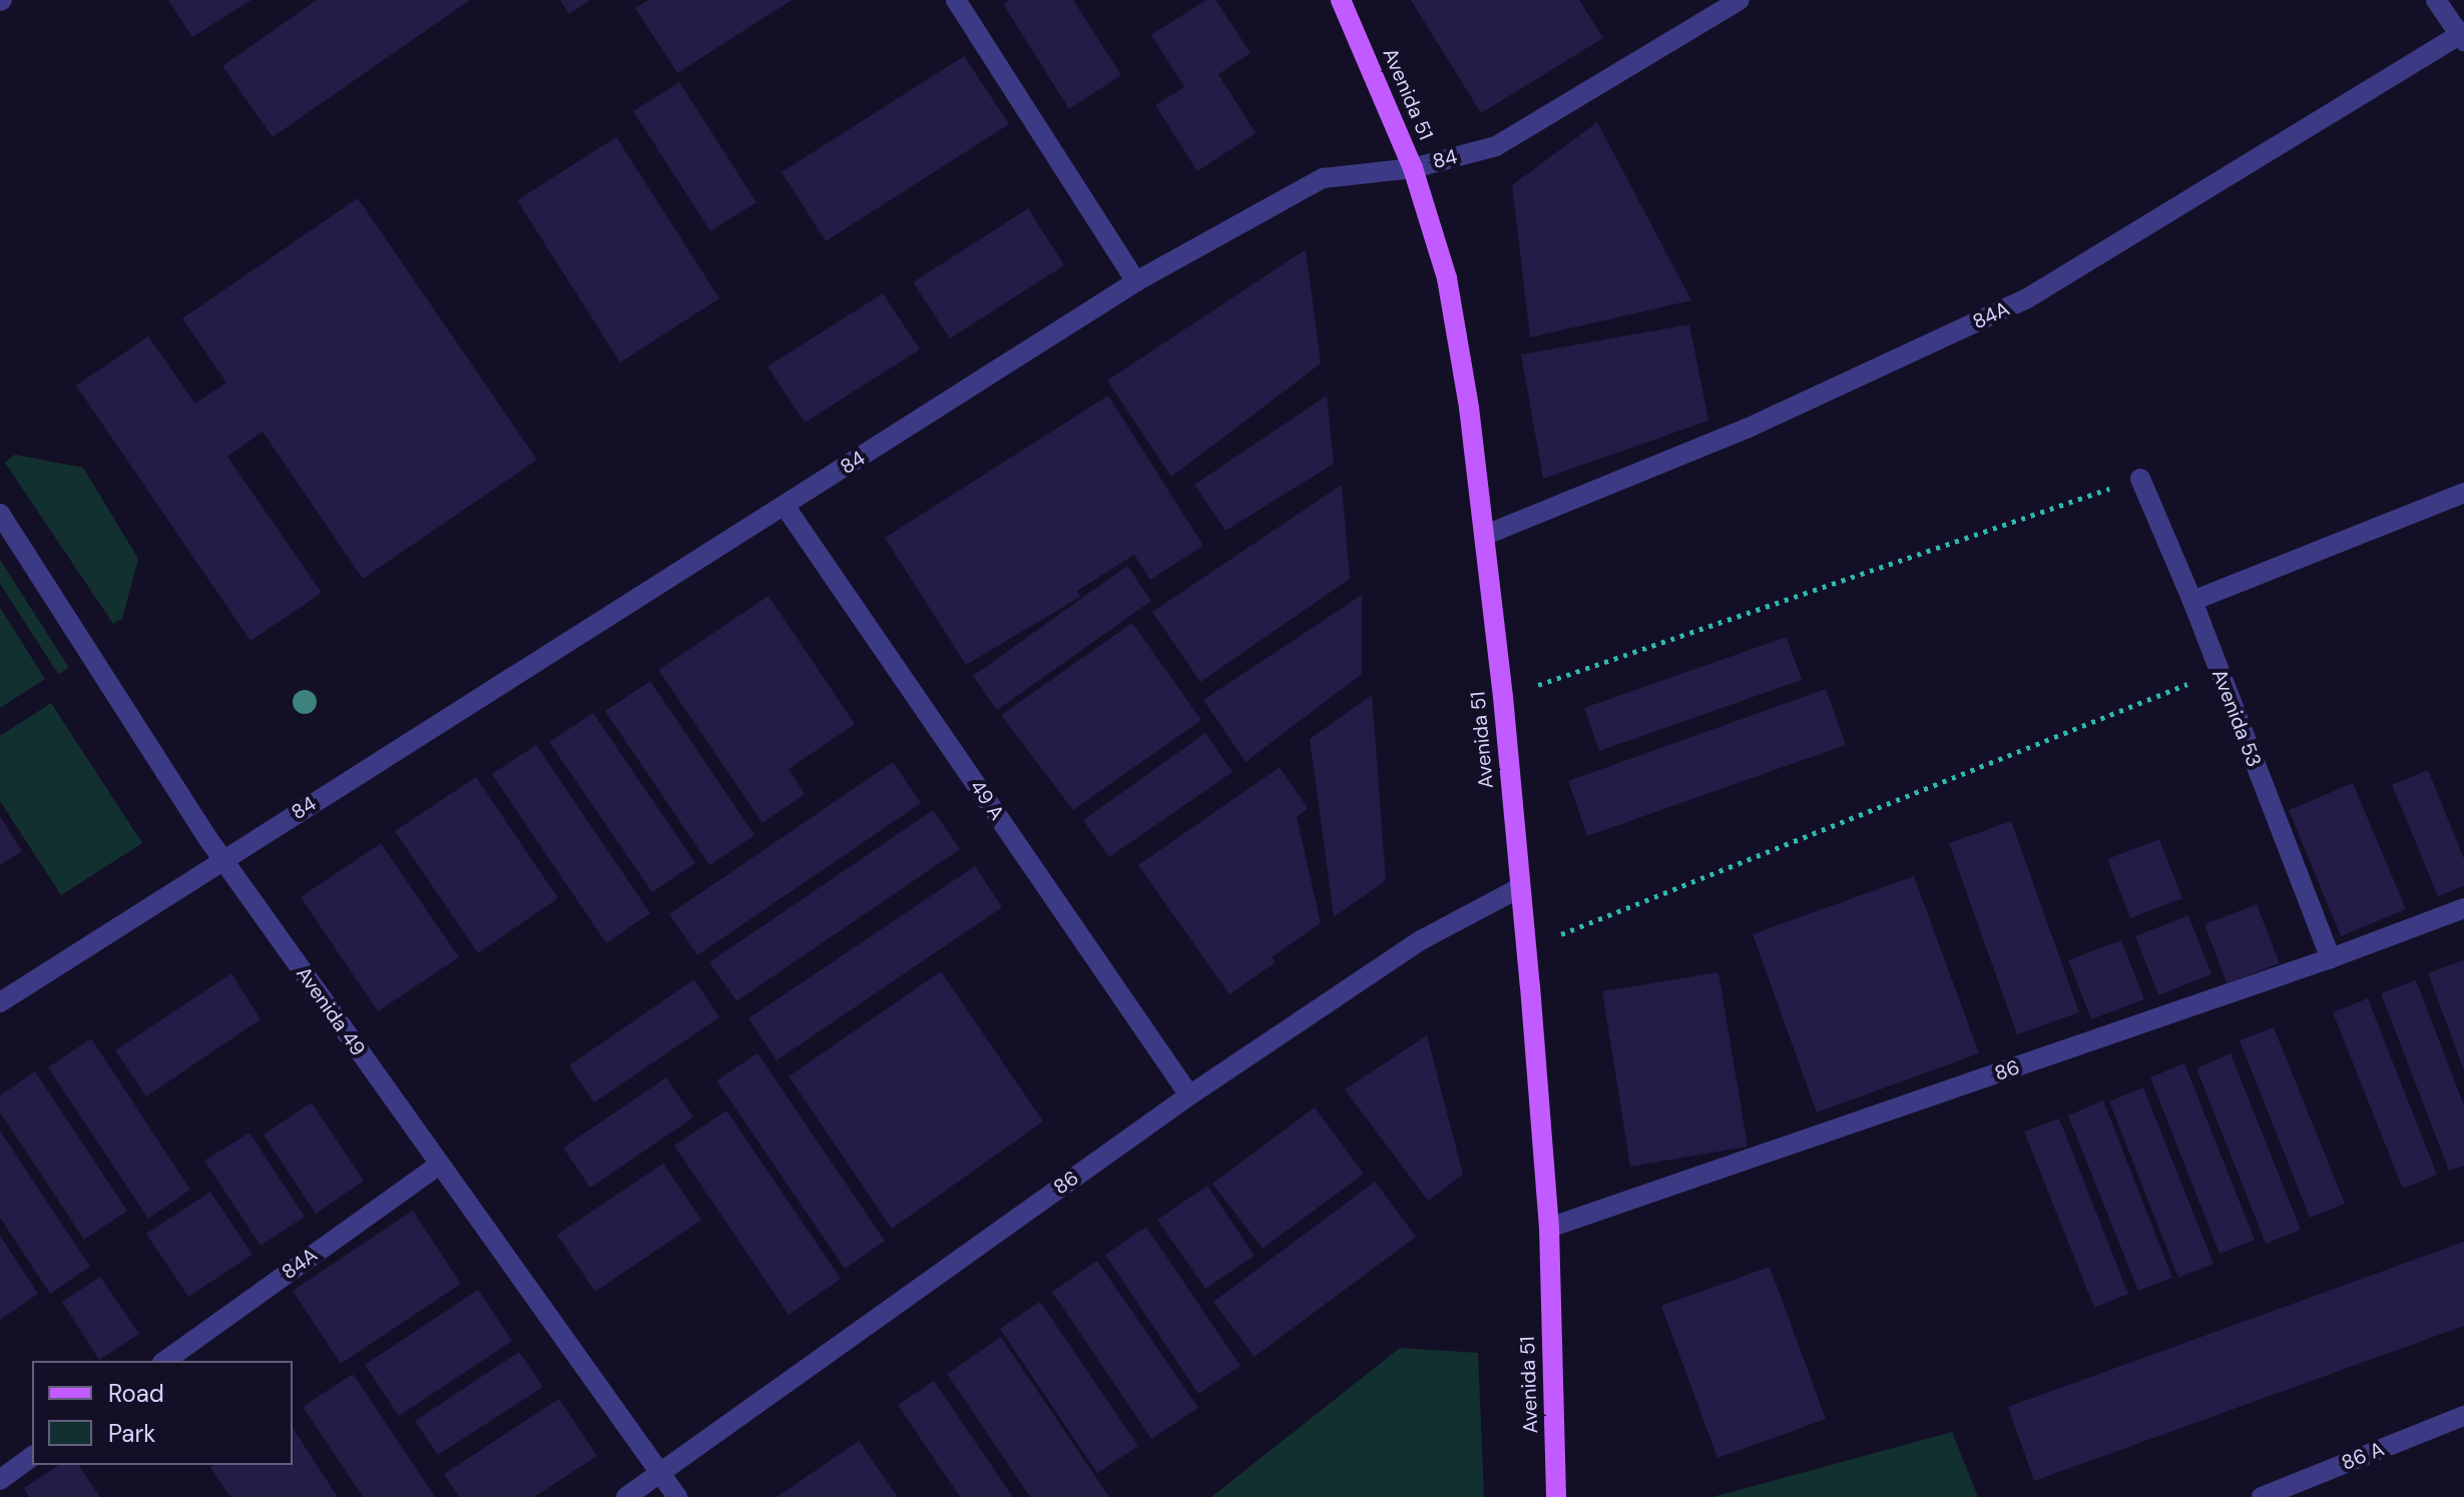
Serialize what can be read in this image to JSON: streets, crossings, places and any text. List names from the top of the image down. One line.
{"streets":{"main road":["Avenida 51"],"street":["84","84A","Avenida 53","49 A","Avenida 49","86","86 A"]},"crossings":[["Avenida 51","84"],["Avenida 51","84A"],["Avenida 51","86"],["84","49 A"],["84","Avenida 49"],["84A","Avenida 49"],["Avenida 53","86"],["49 A","86"],["Avenida 49","86"]],"legend":["Road","Park"]}
